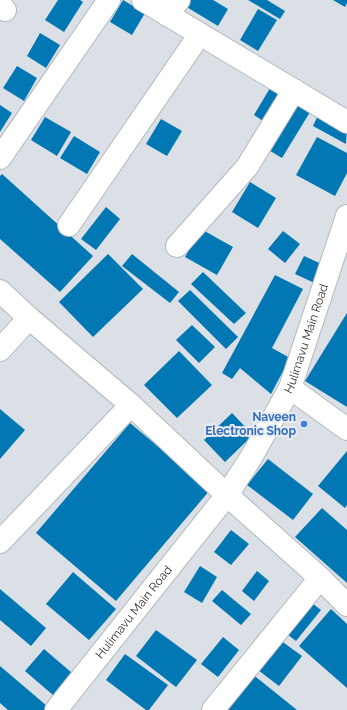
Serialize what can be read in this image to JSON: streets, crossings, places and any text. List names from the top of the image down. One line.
{"streets":{"street":["Hulimavu Main Road"]},"places":["Naveen Electronic Shop"]}
